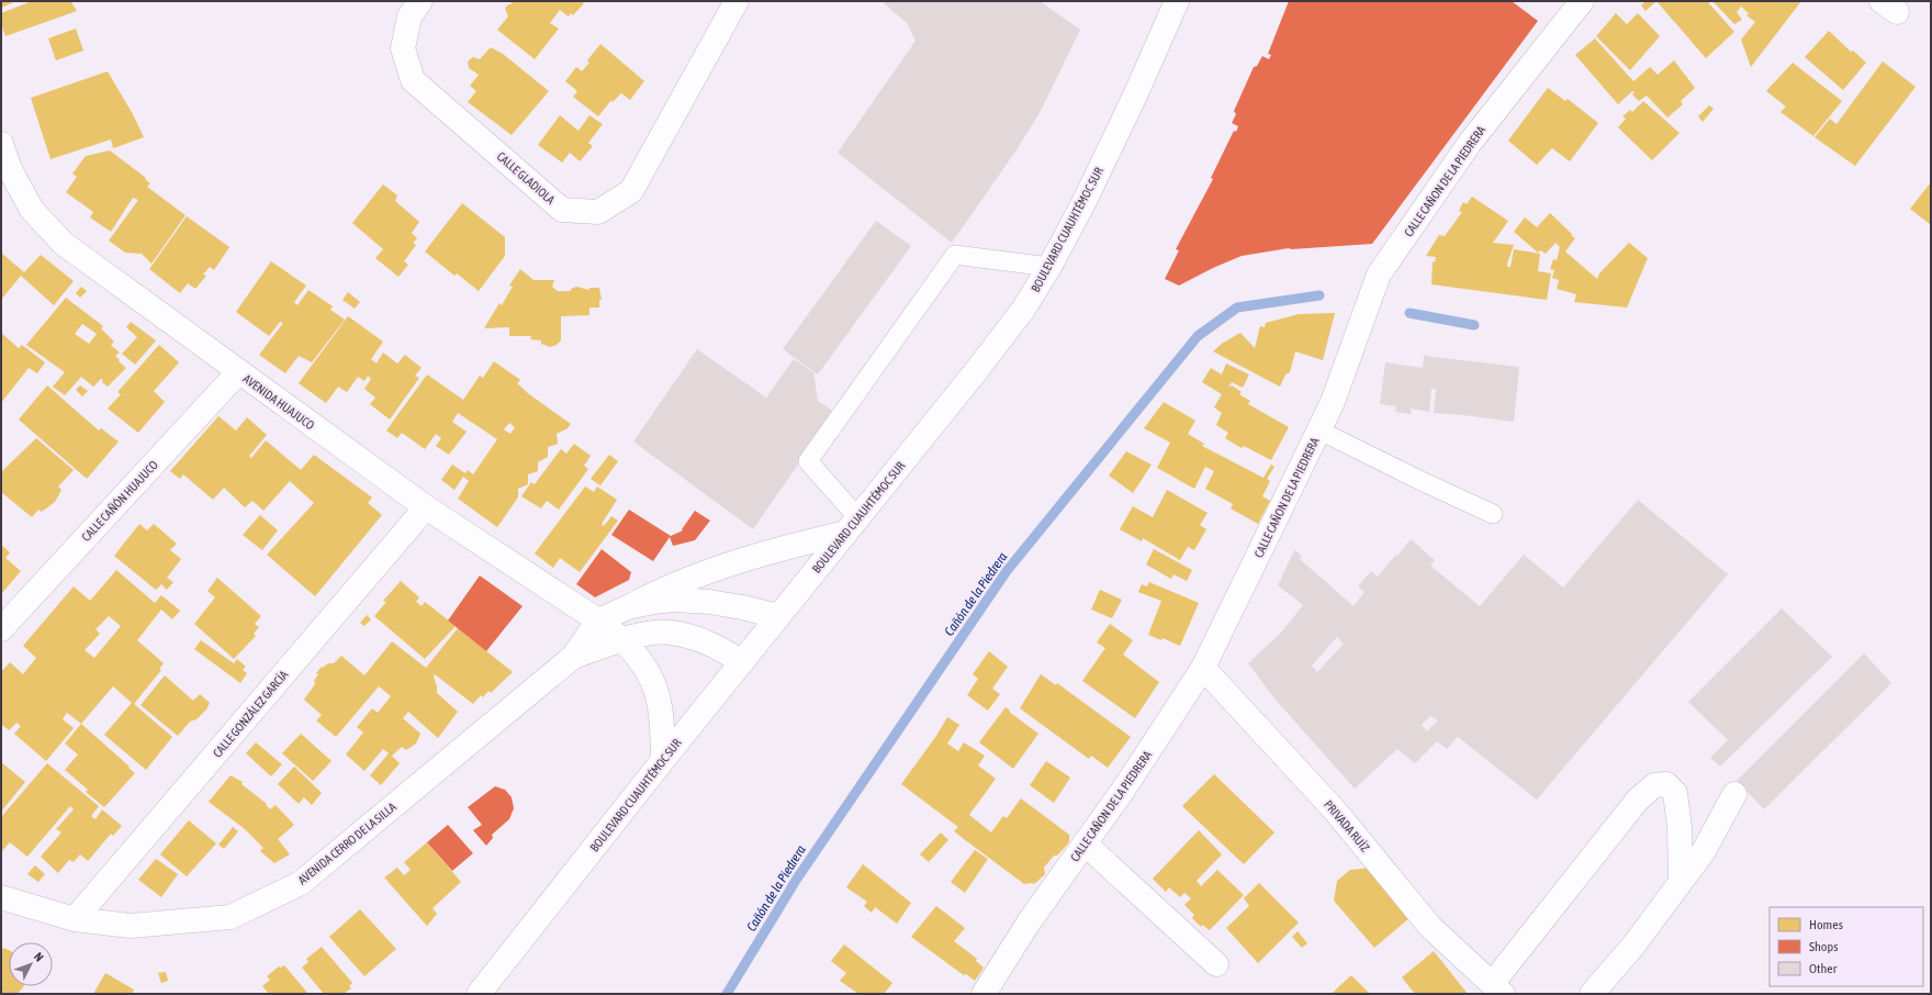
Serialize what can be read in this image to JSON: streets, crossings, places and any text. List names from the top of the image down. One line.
{"streets":{"street":["CALLE GLADIOLA","CALLE CAÑON DE LA PIEDRERA","BOULEVARD CUAUHTÉMOC SUR","AVENIDA HUAJUCO","CALLE CAÑÓN HUAJUCO","CALLE GONZÁLEZ GARCÍA","PRIVADA RUÍZ","AVENIDA CERRO DE LA SILLA"]},"crossings":[["CALLE CAÑON DE LA PIEDRERA","PRIVADA RUÍZ"],["BOULEVARD CUAUHTÉMOC SUR","AVENIDA HUAJUCO"],["AVENIDA HUAJUCO","CALLE CAÑÓN HUAJUCO"],["AVENIDA HUAJUCO","CALLE GONZÁLEZ GARCÍA"],["AVENIDA HUAJUCO","AVENIDA CERRO DE LA SILLA"],["CALLE GONZÁLEZ GARCÍA","AVENIDA CERRO DE LA SILLA"]],"water":["Cañón de la Piedrera"],"legend":["Homes","Shops","Other"],"north":"top right"}
